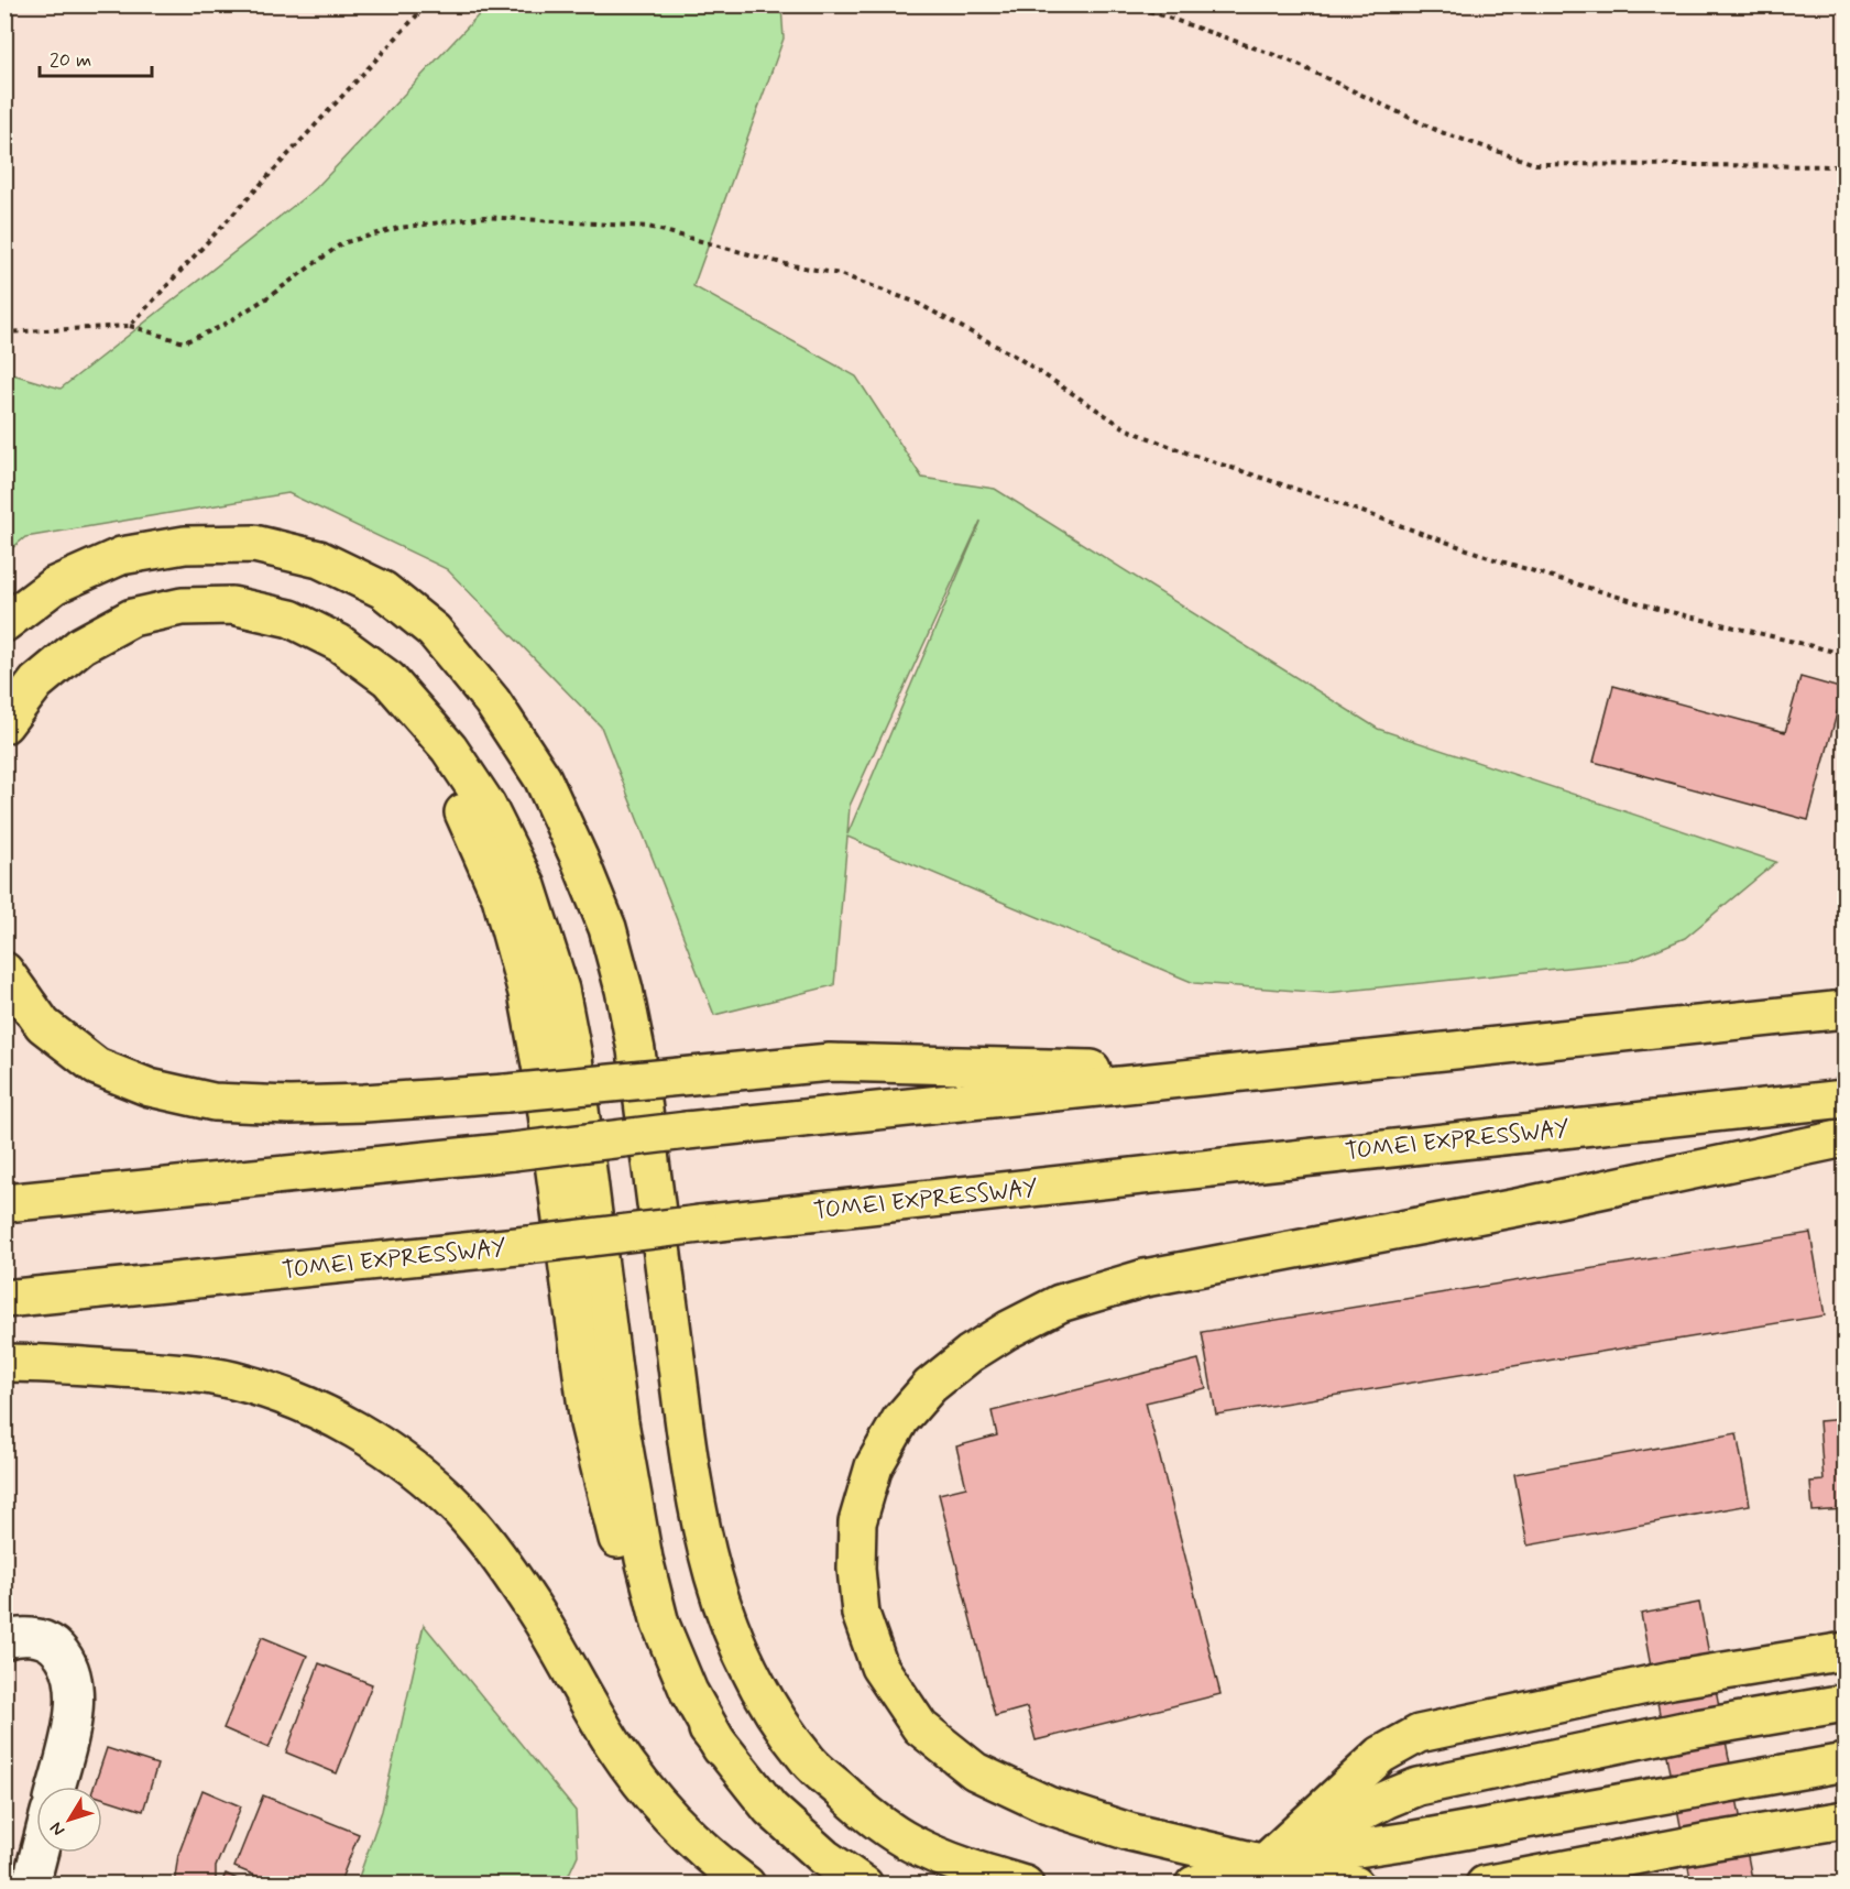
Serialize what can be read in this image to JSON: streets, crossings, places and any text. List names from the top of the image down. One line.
{"streets":{"highway":["TOMEI EXPRESSWAY"]},"scale_bar":"20 m","north":"bottom left"}
